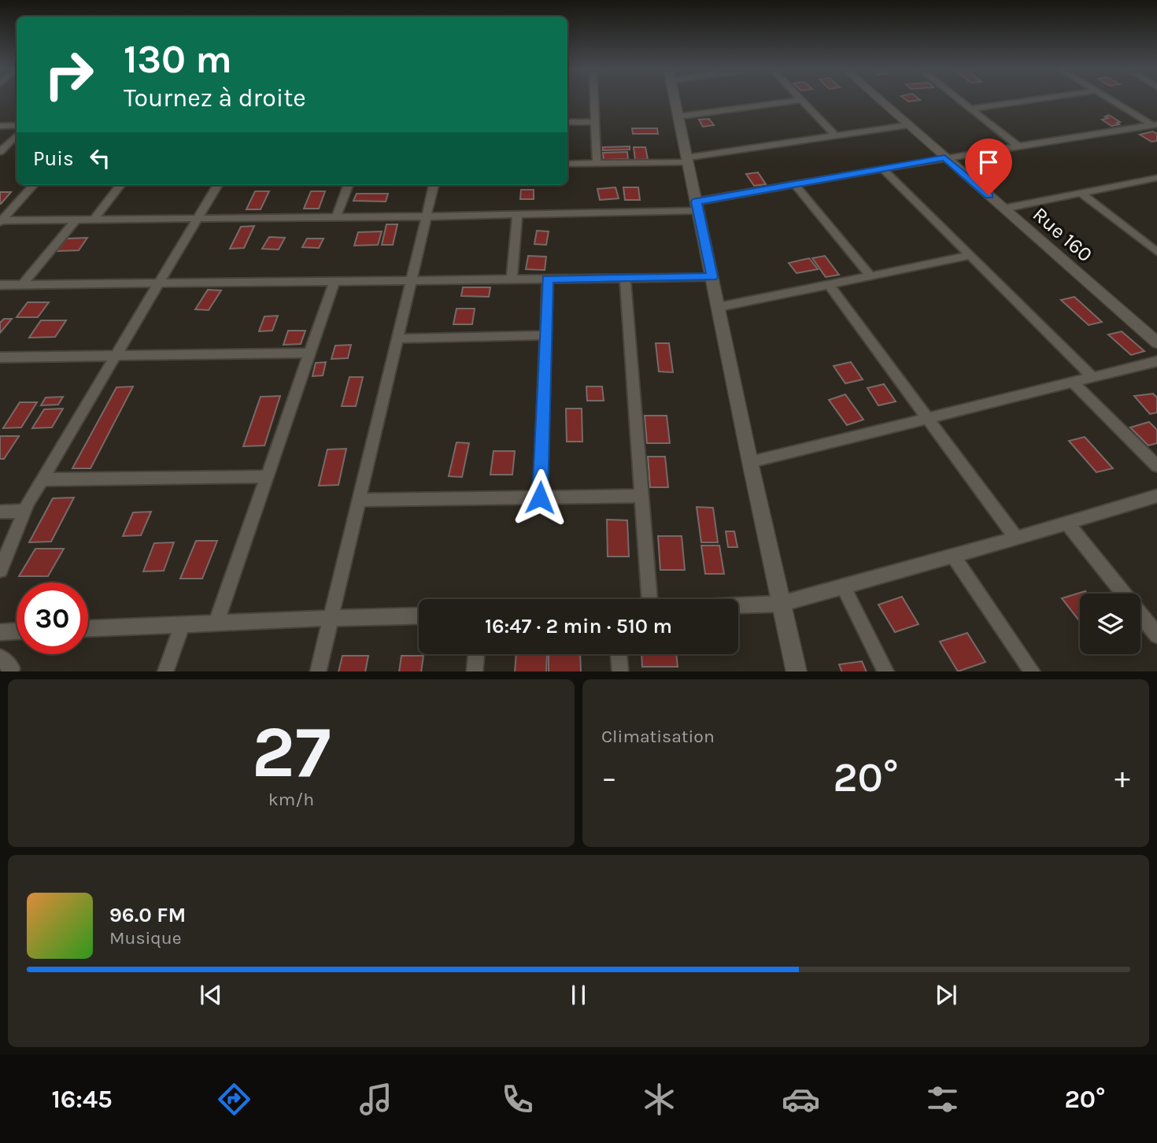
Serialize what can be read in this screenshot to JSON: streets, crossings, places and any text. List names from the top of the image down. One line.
{"streets":{"street":["Rue 160"]},"page":{"turn":["130 m","Tournez à droite"],"then":"Puis","limit":"30","trip":"16:47 · 2 min · 510 m","tile":[["27","km/h"],"Climatisation"],"heat":["−","20°","+"],"song":["96.0 FM","Musique"],"tabs":["16:45","20°"]}}
